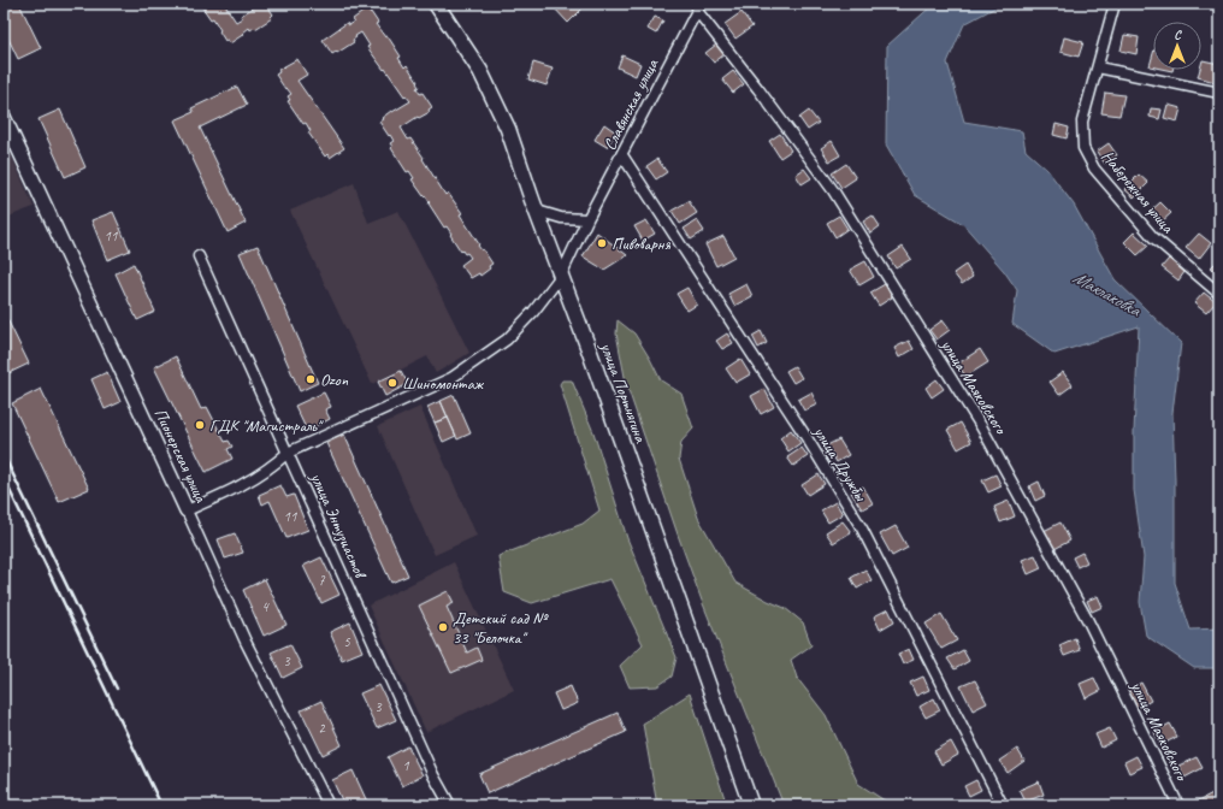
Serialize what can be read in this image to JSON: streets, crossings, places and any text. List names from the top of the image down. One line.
{"streets":{"main road":["улица Портнягина"],"street":["Славянская улица","Набережная улица","улица Маяковского","Пионерская улица","улица Дружбы","улица Энтузиастов"]},"crossings":[["Славянская улица","улица Маяковского"],["Славянская улица","улица Портнягина"],["Славянская улица","Пионерская улица"],["Славянская улица","улица Дружбы"],["Славянская улица","улица Энтузиастов"]],"water":["Маклаковка"],"places":["Пивоварня","Ozon","Шиномонтаж","ГДК \"Магистраль\"","Детский сад № 33 \"Белочка\""],"house_numbers":["11","11","7","4","5","3","3","2","1"],"north":"top"}
